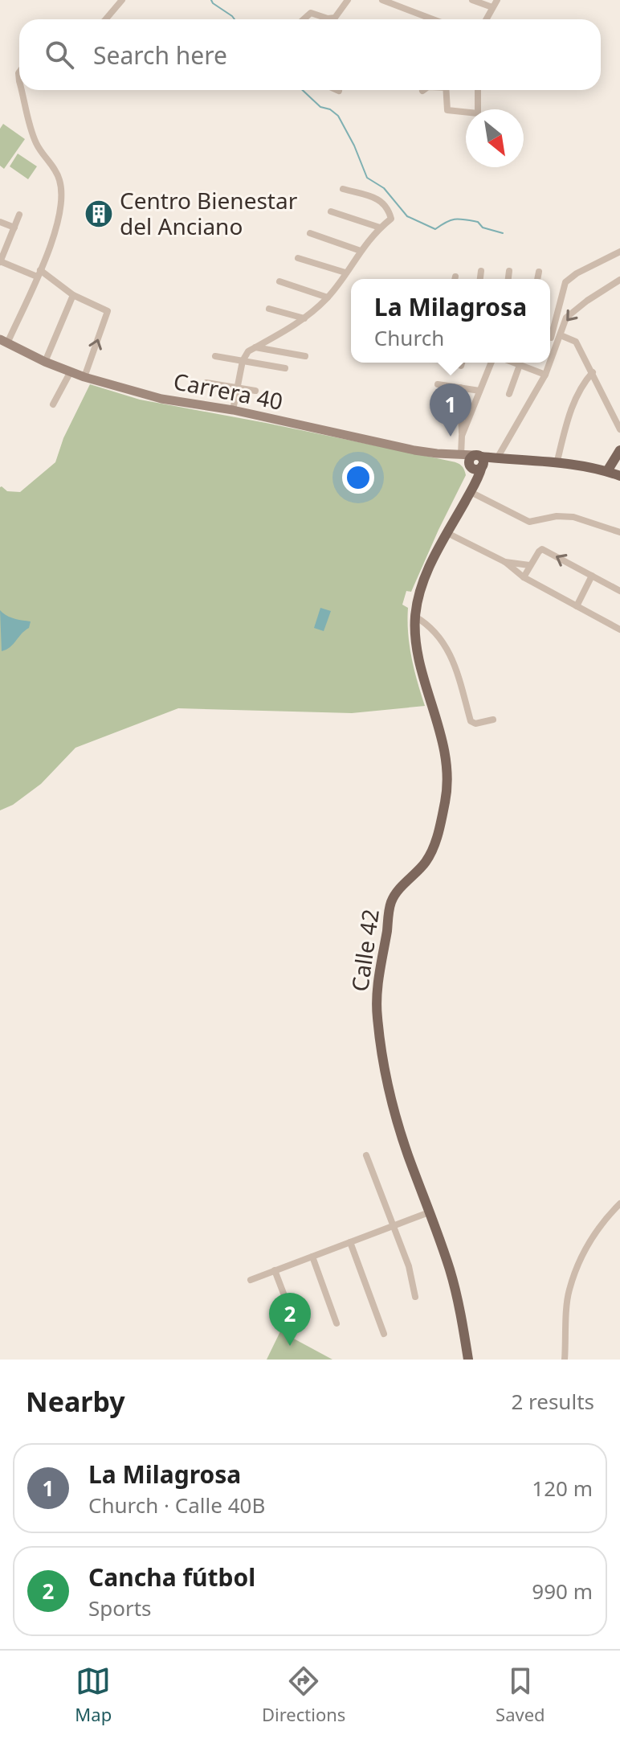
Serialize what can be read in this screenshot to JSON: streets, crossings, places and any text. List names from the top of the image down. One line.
{"streets":{"main road":["Carrera 40","Calle 42"]},"crossings":[["Carrera 40","Calle 42"]],"places":{"building":["Centro Bienestar del Anciano"]},"north":"bottom right","page":{"search":"Search here","popup":["La Milagrosa","Church"],"pins":["1","2"],"heading":["Nearby","2 results"],"list":[{"mark":"1","name":"La Milagrosa","note":"Church · Calle 40B","value":"120 m"},{"mark":"2","name":"Cancha fútbol","note":"Sports","value":"990 m"}],"nav":["Map","Directions","Saved"]}}
